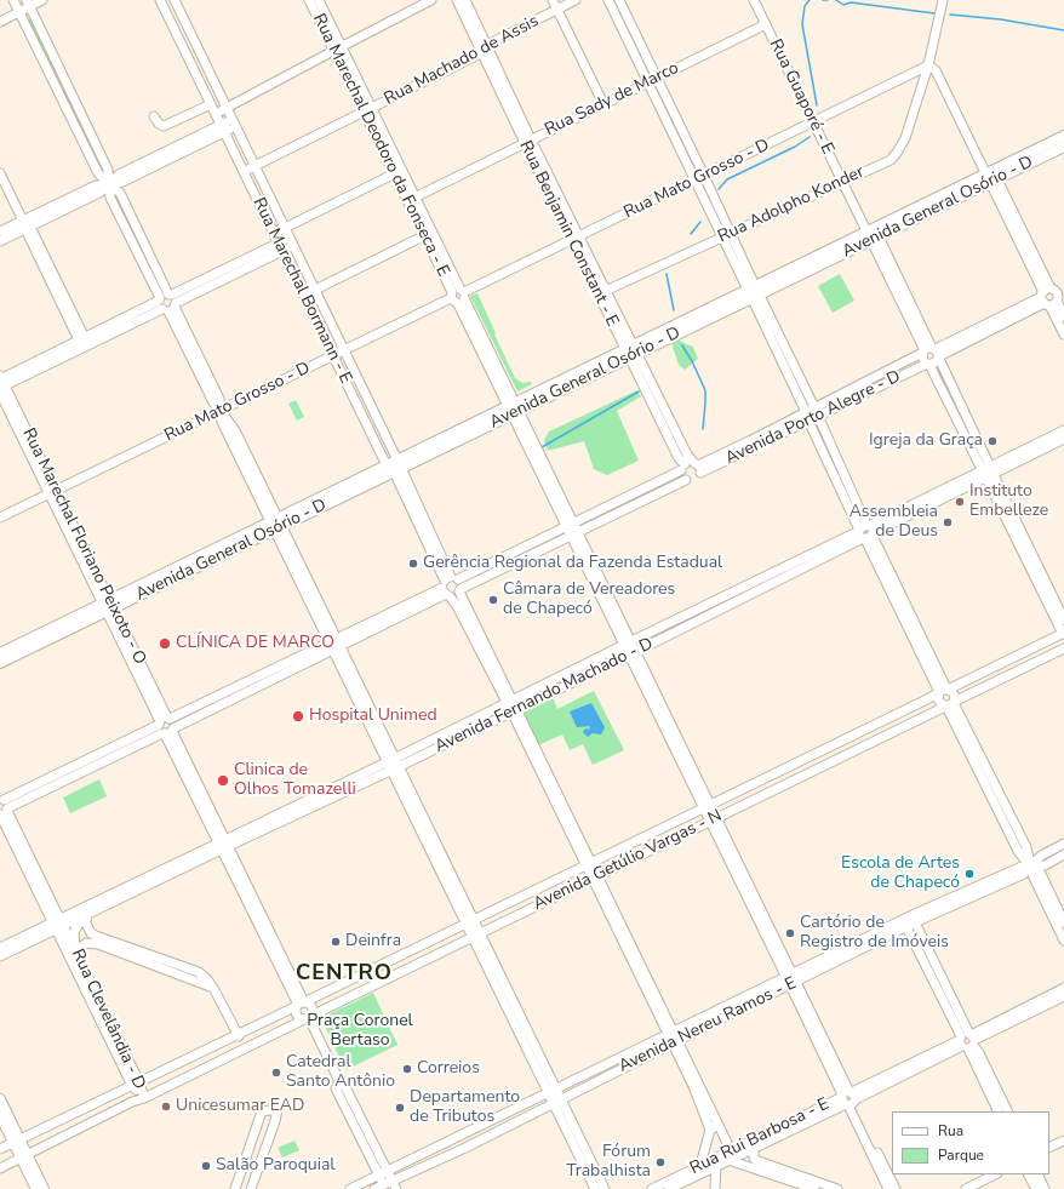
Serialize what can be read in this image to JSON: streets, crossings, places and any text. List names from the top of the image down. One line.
{"streets":{"main road":["Avenida General Osório - D"],"street":["Rua Machado de Assis","Rua Guaporé - E","Rua Sady de Marco","Rua Marechal Deodoro da Fonseca - E","Rua Mato Grosso - D","Rua Adolpho Konder","Rua Benjamin Constant - E","Rua Marechal Bormann - E","Avenida Porto Alegre - D","Rua Marechal Floriano Peixoto - O","Avenida Fernando Machado - D","Avenida Getúlio Vargas - N","Rua Clevelândia - D","Avenida Nereu Ramos - E","Rua Rui Barbosa - E"]},"crossings":[["Rua Machado de Assis","Rua Marechal Deodoro da Fonseca - E"],["Rua Machado de Assis","Rua Benjamin Constant - E"],["Rua Machado de Assis","Rua Marechal Bormann - E"],["Rua Guaporé - E","Rua Sady de Marco"],["Rua Guaporé - E","Rua Mato Grosso - D"],["Rua Guaporé - E","Rua Adolpho Konder"],["Rua Guaporé - E","Avenida General Osório - D"],["Rua Guaporé - E","Avenida Porto Alegre - D"],["Rua Guaporé - E","Avenida Fernando Machado - D"],["Rua Guaporé - E","Avenida Getúlio Vargas - N"],["Rua Sady de Marco","Rua Marechal Deodoro da Fonseca - E"],["Rua Sady de Marco","Rua Benjamin Constant - E"],["Rua Marechal Deodoro da Fonseca - E","Rua Mato Grosso - D"],["Rua Marechal Deodoro da Fonseca - E","Avenida General Osório - D"],["Rua Marechal Deodoro da Fonseca - E","Avenida Fernando Machado - D"],["Rua Marechal Deodoro da Fonseca - E","Avenida Getúlio Vargas - N"],["Rua Marechal Deodoro da Fonseca - E","Avenida Nereu Ramos - E"],["Rua Marechal Deodoro da Fonseca - E","Rua Rui Barbosa - E"],["Rua Mato Grosso - D","Rua Adolpho Konder"],["Rua Mato Grosso - D","Rua Benjamin Constant - E"],["Rua Mato Grosso - D","Rua Marechal Bormann - E"],["Rua Mato Grosso - D","Rua Marechal Floriano Peixoto - O"],["Rua Adolpho Konder","Rua Benjamin Constant - E"],["Avenida General Osório - D","Rua Benjamin Constant - E"],["Avenida General Osório - D","Rua Marechal Bormann - E"],["Avenida General Osório - D","Rua Marechal Floriano Peixoto - O"],["Rua Benjamin Constant - E","Avenida Porto Alegre - D"],["Rua Marechal Bormann - E","Avenida Fernando Machado - D"],["Rua Marechal Bormann - E","Avenida Getúlio Vargas - N"],["Rua Marechal Bormann - E","Avenida Nereu Ramos - E"],["Avenida Getúlio Vargas - N","Rua Clevelândia - D"]],"districts":["CENTRO"],"parks":["Praça Coronel Bertaso"],"places":["Igreja da Graça","Instituto Embelleze","Assembleia de Deus","Gerência Regional da Fazenda Estadual","Câmara de Vereadores de Chapecó","CLÍNICA DE MARCO","Hospital Unimed","Clinica de Olhos Tomazelli","Escola de Artes de Chapecó","Cartório de Registro de Imóveis","Deinfra","Correios","Catedral Santo Antônio","Unicesumar EAD","Departamento de Tributos","Fórum Trabalhista","Salão Paroquial"],"legend":["Rua","Parque"]}
